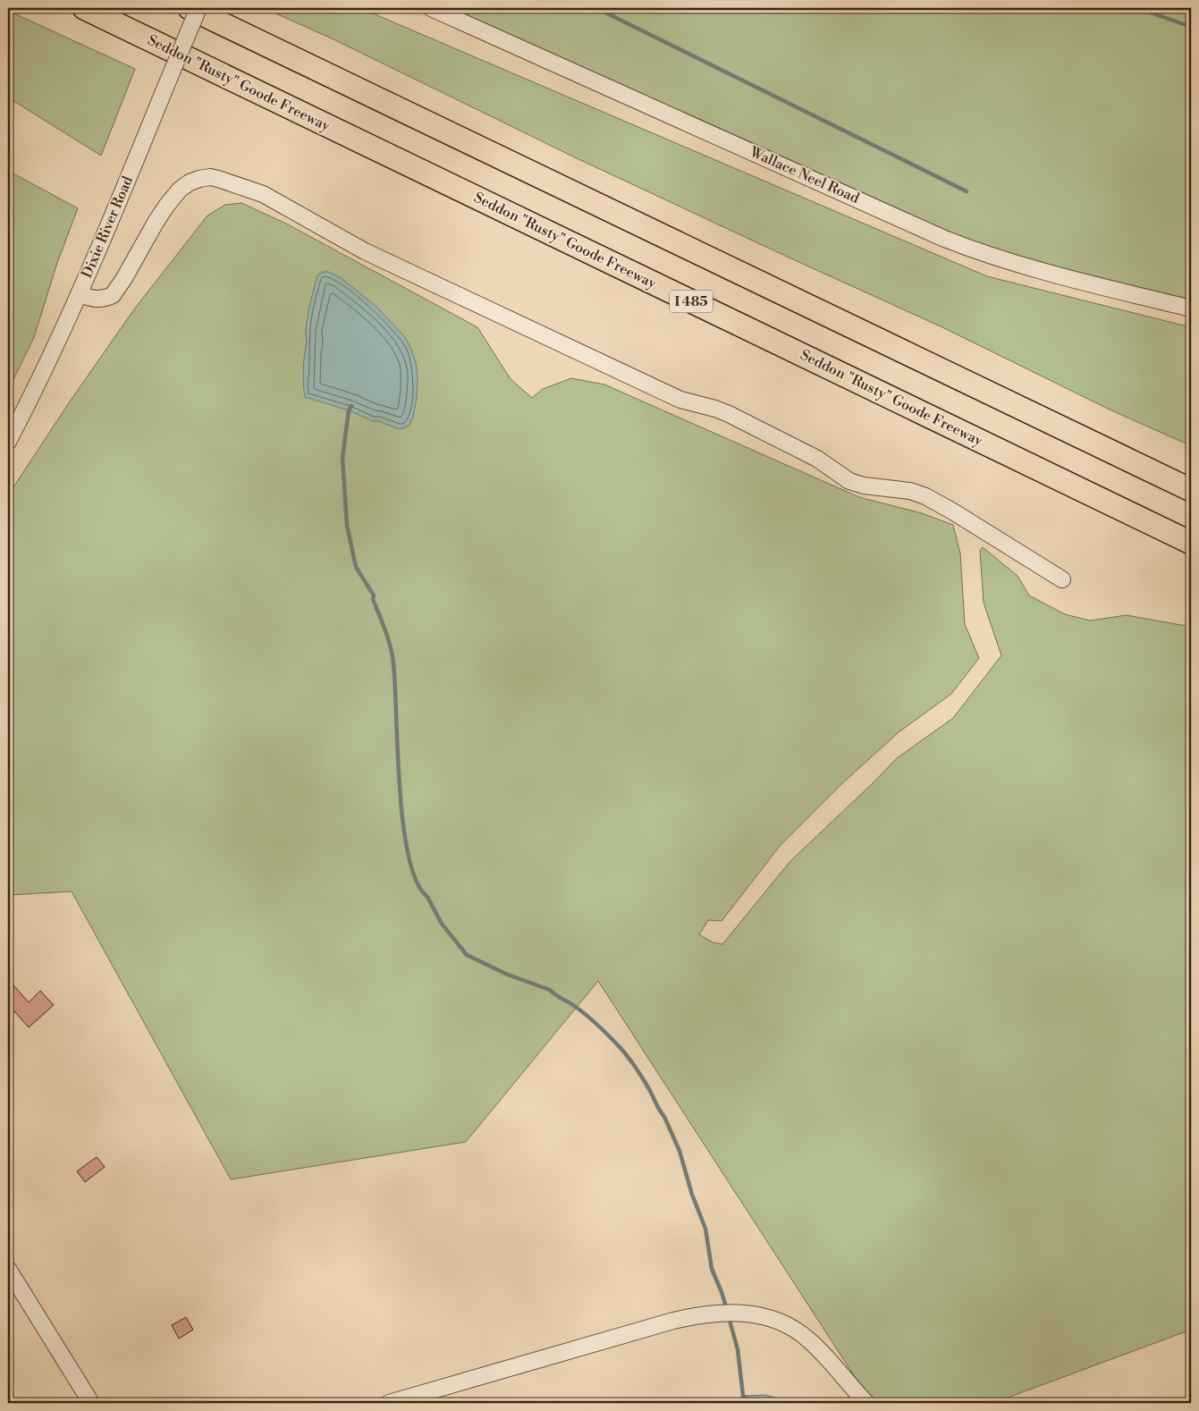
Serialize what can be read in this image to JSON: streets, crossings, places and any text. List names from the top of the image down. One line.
{"streets":{"highway":["Seddon \"Rusty\" Goode Freeway","I 485"],"street":["Wallace Neel Road","Dixie River Road"]}}
